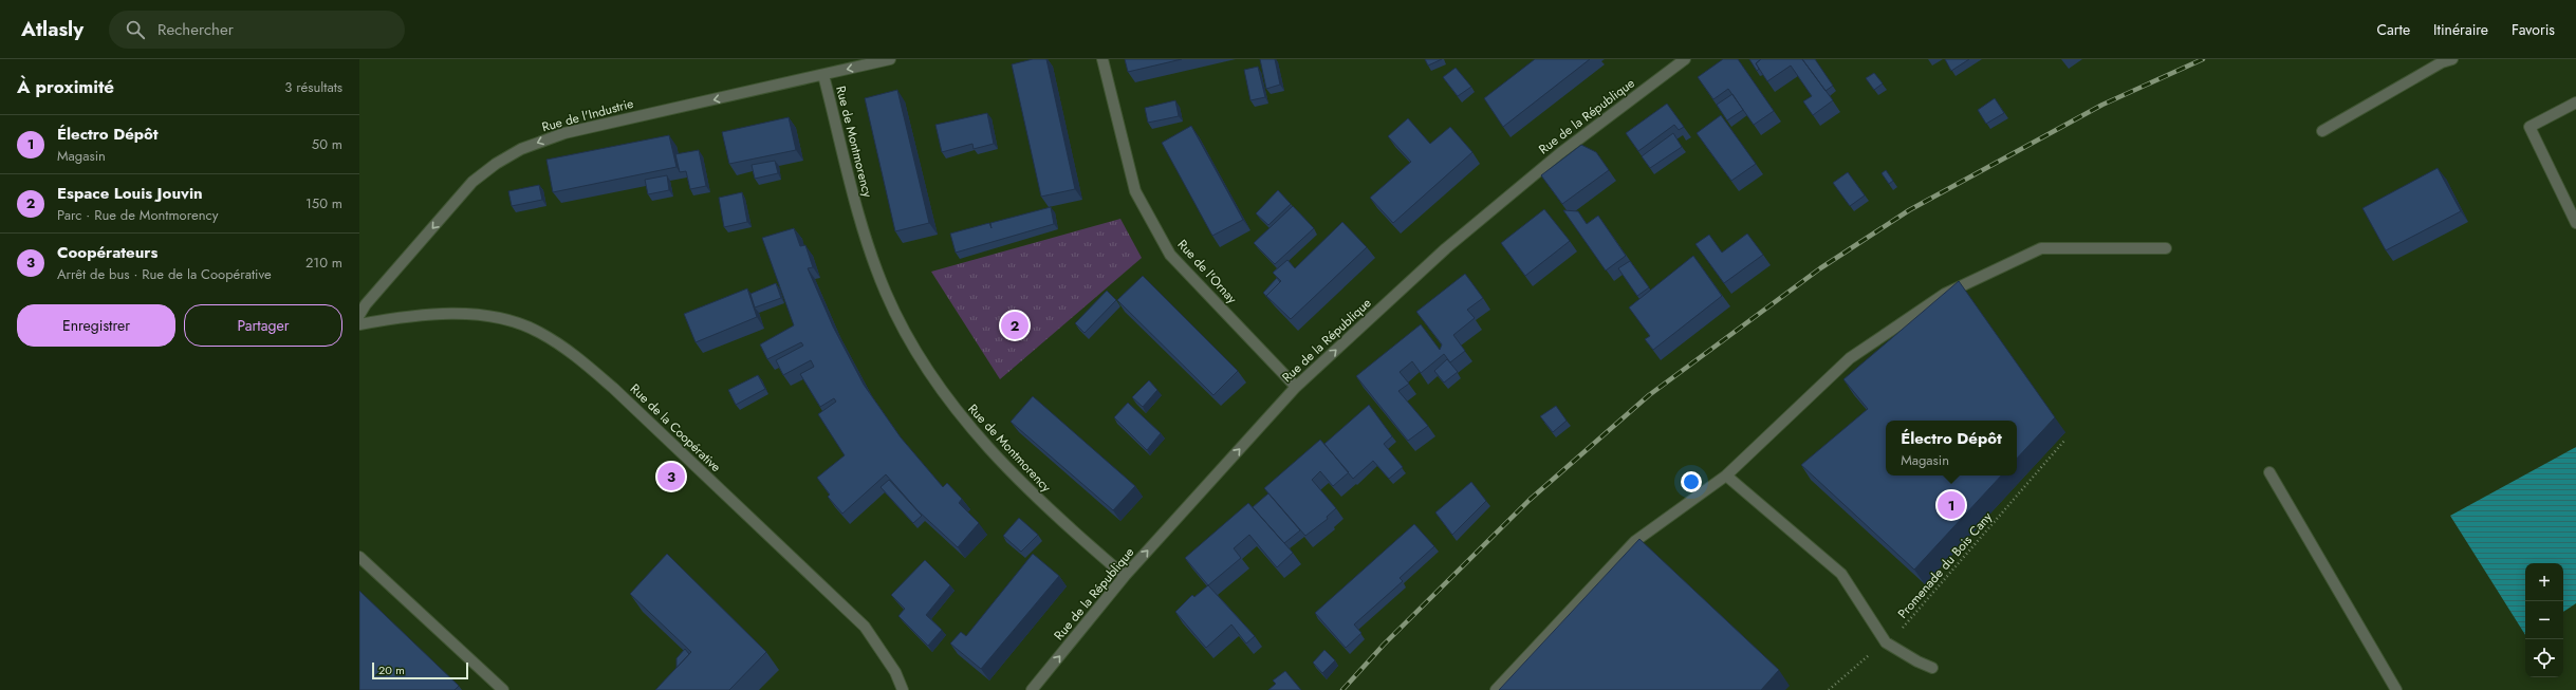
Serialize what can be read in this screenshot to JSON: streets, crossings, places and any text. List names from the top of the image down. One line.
{"streets":{"street":["Rue de l'Industrie","Rue de la République","Rue de Montmorency","Rue de l'Ornay","Rue de la Coopérative"],"path":["Promenade du Bois Cany"]},"crossings":[["Rue de l'Industrie","Rue de Montmorency"],["Rue de la République","Rue de Montmorency"],["Rue de la République","Rue de l'Ornay"]],"one_way":["Rue de l'Industrie","Rue de la République"],"scale_bar":"20 m","page":{"header":"Atlasly","search":"Rechercher","nav":["Carte","Itinéraire","Favoris"],"heading":["À proximité","3 résultats"],"list":[{"mark":"1","name":"Électro Dépôt","note":"Magasin","value":"50 m"},{"mark":"2","name":"Espace Louis Jouvin","note":"Parc · Rue de Montmorency","value":"150 m"},{"mark":"3","name":"Coopérateurs","note":"Arrêt de bus · Rue de la Coopérative","value":"210 m"}],"buttons":["Enregistrer","Partager"],"pins":["2","3","1"],"popup":["Électro Dépôt","Magasin"],"map_buttons":["+","−"],"scale":"20 m"}}
